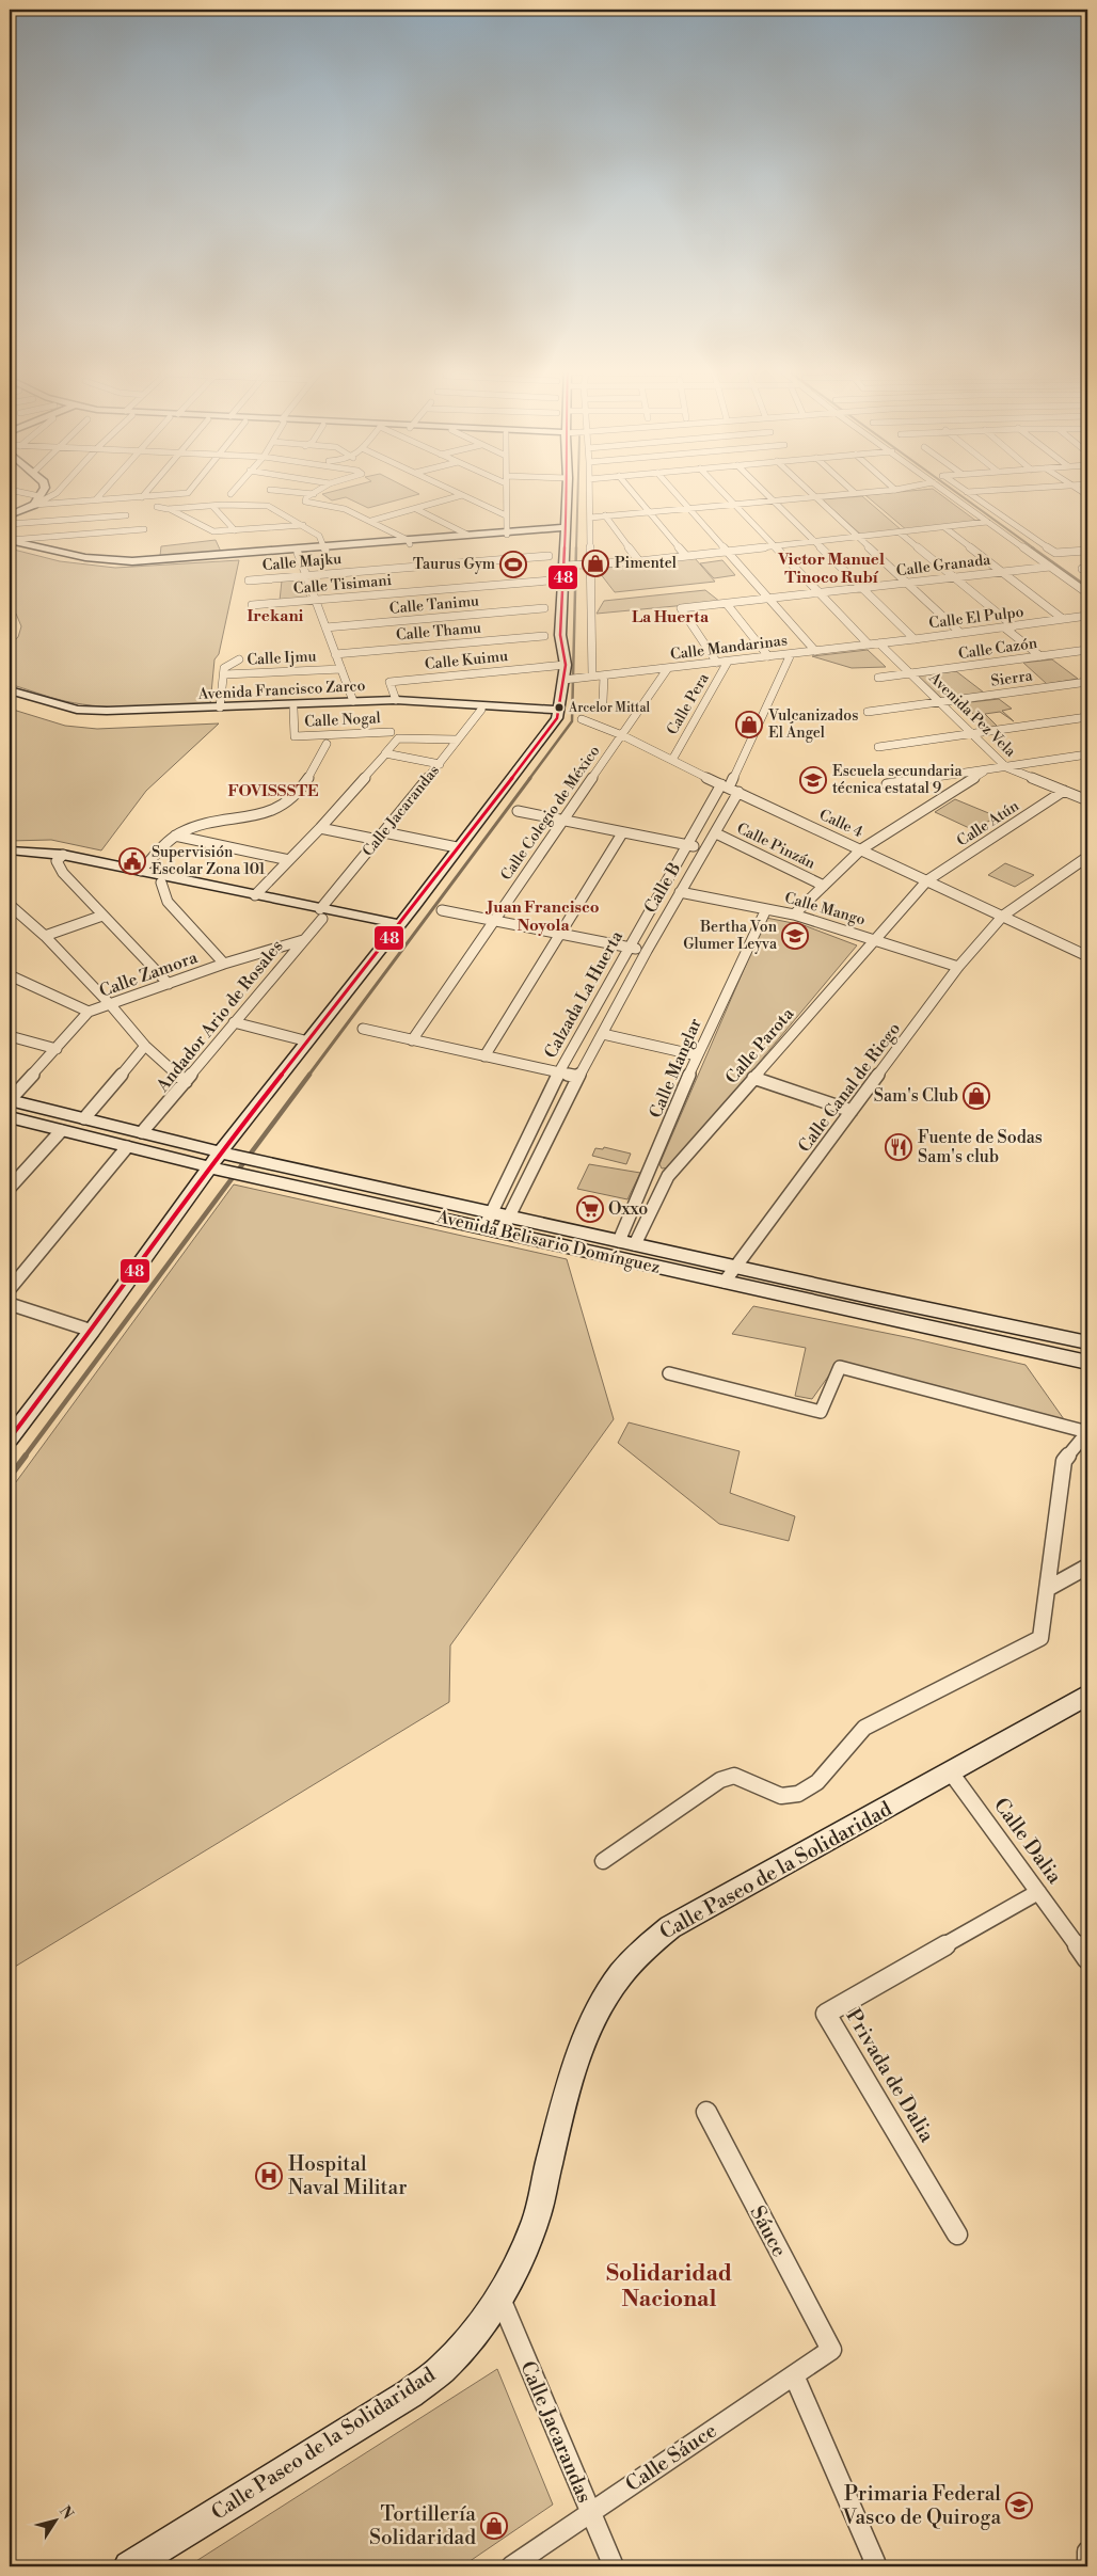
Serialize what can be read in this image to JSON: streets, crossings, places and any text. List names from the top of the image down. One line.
{"streets":{"street":["Calle Majku","Calle Granada","Calle Tisimani","Calle Tanimu","Calle El Pulpo","Calle Thamu","Calle Mandarinas","Calle Cazón","Calle Ijmu","Calle Kuimu","Sierra","Avenida Francisco Zarco","Calle Pera","Avenida Pez Vela","Calle Nogal","Calle Jacarandas","Calle Colegio de México","Calle 4","Calle Atún","Calle Pinzán","Calle B","Calle Mango","Calle Zamora","Calzada La Huerta","Andador Ario de Rosales","Calle Parota","Calle Manglar","Calle Canal de Riego","Avenida Belisario Domínguez","Calle Dalia","Calle Paseo de la Solidaridad","Privada de Dalia","Sáuce","Calle Sáuce"]},"crossings":[["Calle Granada","Calle Pera"],["Calle El Pulpo","Calle Mandarinas"],["Calle El Pulpo","Avenida Pez Vela"],["Calle Mandarinas","Calle Pera"],["Calle Mandarinas","Calle Colegio de México"],["Calle Mandarinas","Calzada La Huerta"],["Calle Cazón","Avenida Pez Vela"],["Calle Kuimu","Avenida Francisco Zarco"],["Sierra","Avenida Pez Vela"],["Avenida Francisco Zarco","Calle Nogal"],["Avenida Francisco Zarco","Calle Jacarandas"],["Calle Pera","Calle 4"],["Avenida Pez Vela","Calle Atún"],["Calle Nogal","Calle Jacarandas"],["Calle Jacarandas","Andador Ario de Rosales"],["Calle Jacarandas","Calle Paseo de la Solidaridad"],["Calle Jacarandas","Calle Sáuce"],["Calle Colegio de México","Calle 4"],["Calle 4","Calle Atún"],["Calle 4","Calle B"],["Calle 4","Calzada La Huerta"],["Calle 4","Calle Parota"],["Calle 4","Calle Canal de Riego"],["Calle Atún","Calle Parota"],["Calle Pinzán","Calle B"],["Calle B","Calle Mango"],["Calle B","Calzada La Huerta"],["Calle B","Avenida Belisario Domínguez"],["Calle Mango","Calle Parota"],["Calle Mango","Calle Manglar"],["Calle Mango","Calle Canal de Riego"],["Calle Zamora","Andador Ario de Rosales"],["Calzada La Huerta","Avenida Belisario Domínguez"],["Andador Ario de Rosales","Avenida Belisario Domínguez"],["Calle Parota","Calle Manglar"],["Calle Parota","Avenida Belisario Domínguez"],["Calle Manglar","Avenida Belisario Domínguez"],["Calle Canal de Riego","Avenida Belisario Domínguez"],["Calle Dalia","Calle Paseo de la Solidaridad"],["Calle Dalia","Privada de Dalia"],["Sáuce","Calle Sáuce"]],"districts":["Victor Manuel Tinoco Rubí","Irekani","La Huerta","FOVISSSTE","Juan Francisco Noyola","Solidaridad Nacional"],"places":{"shop":["Pimentel","Vulcanizados El Ángel","Sam's Club","Tortillería Solidaridad"],"sports":["Taurus Gym"],"other":["Arcelor Mittal"],"school or university":["Escuela secundaria técnica estatal 9","Bertha Von Glumer Leyva","Primaria Federal Vasco de Quiroga"],"public building":["Supervisión Escolar Zona 101"],"restaurant":["Fuente de Sodas Sam's club"],"supermarket":["Oxxo"],"hospital":["Hospital Naval Militar"]},"lines":["transit line 48"],"north":"top right"}
